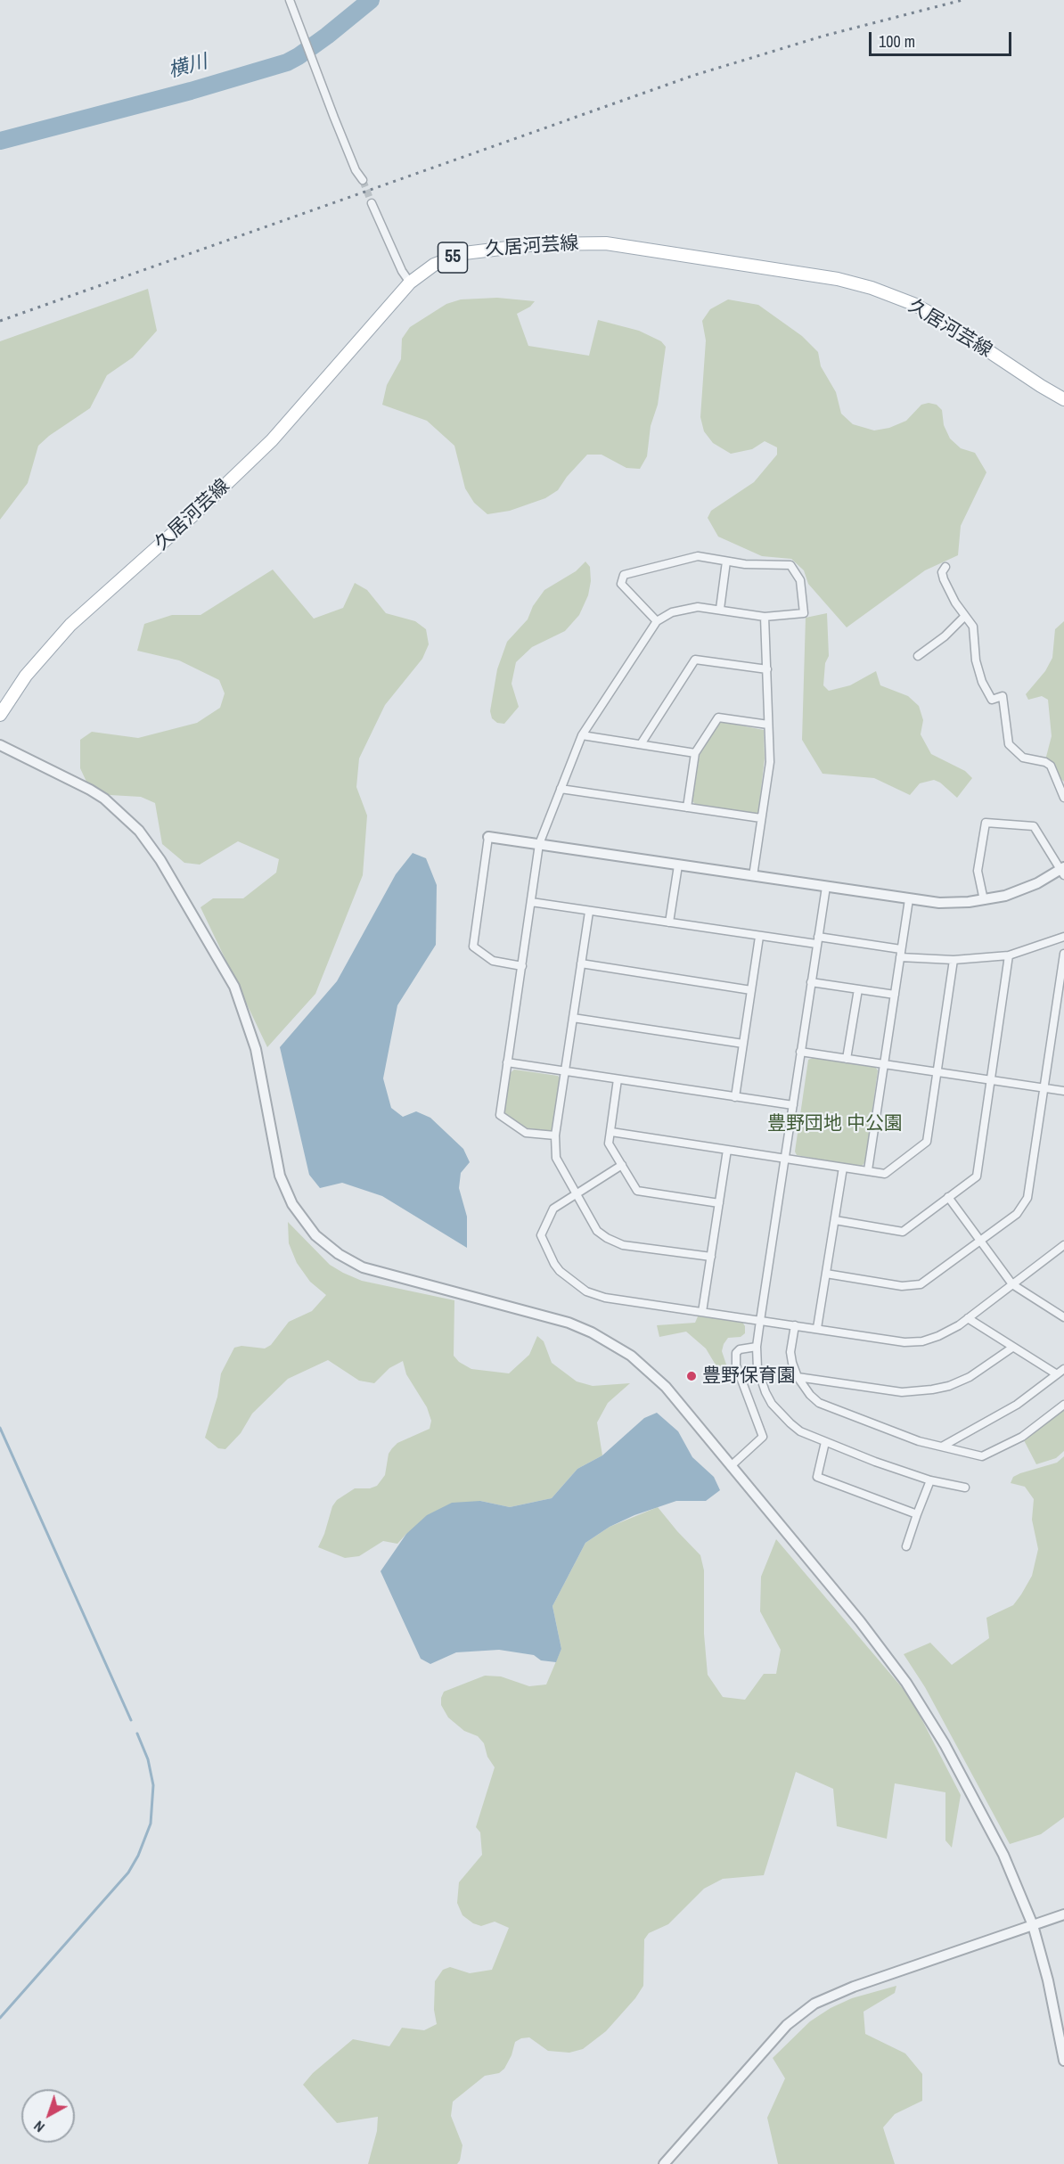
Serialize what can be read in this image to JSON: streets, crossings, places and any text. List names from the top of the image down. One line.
{"streets":{"main road":["久居河芸線","55"]},"water":["横川"],"parks":["豊野団地 中公園"],"places":["豊野保育園"],"scale_bar":"100 m","north":"bottom left"}
